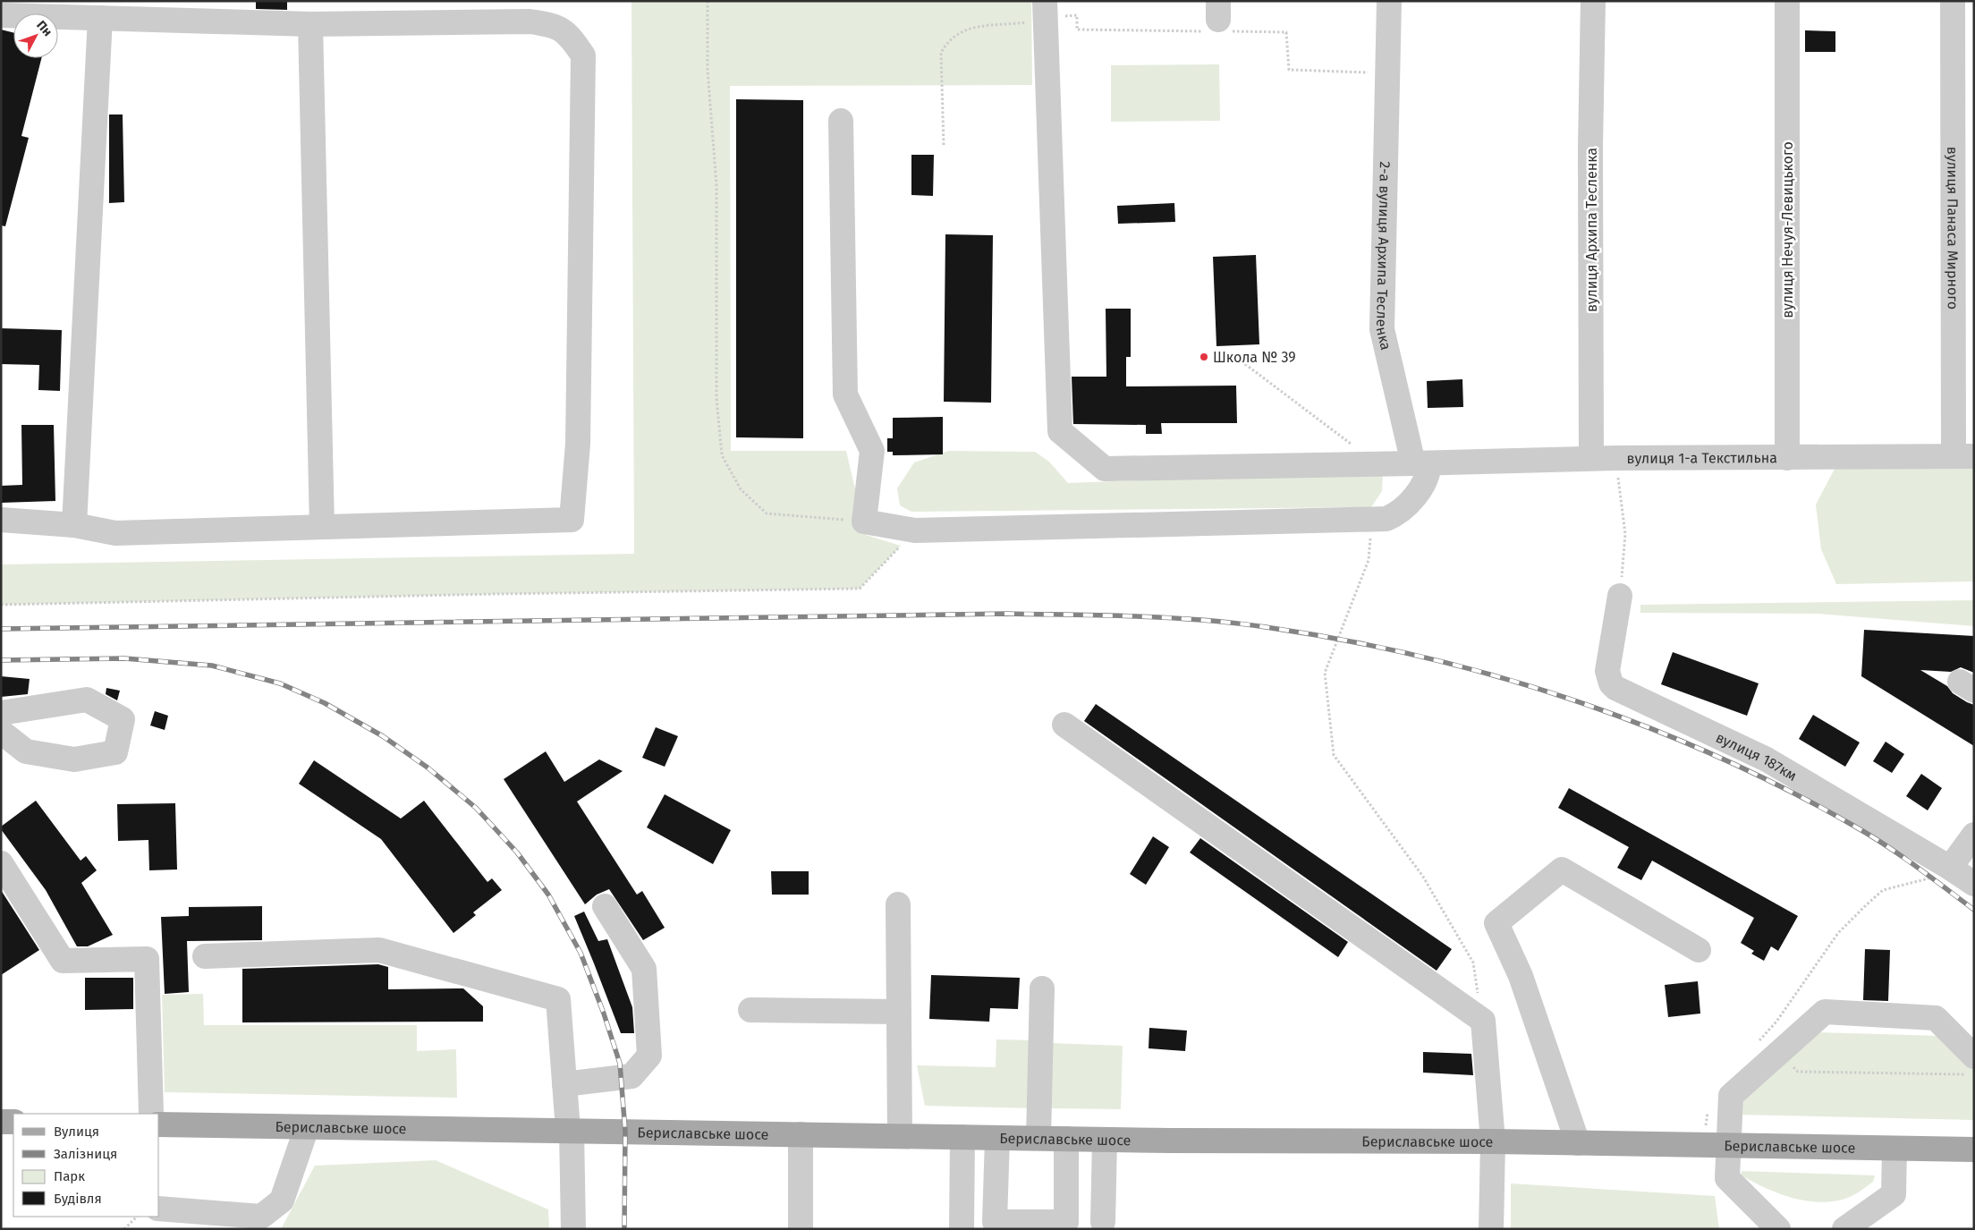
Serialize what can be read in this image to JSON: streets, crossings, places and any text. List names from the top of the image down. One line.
{"streets":{"main road":["Бериславське шосе"],"street":["вулиця Панаса Мирного","вулиця Архипа Тесленка","вулиця Нечуя-Левицького","2-а вулиця Архипа Тесленка","вулиця 1-а Текстильна","вулиця 187км"]},"crossings":[["вулиця Панаса Мирного","вулиця 1-а Текстильна"],["вулиця Архипа Тесленка","вулиця 1-а Текстильна"],["вулиця Нечуя-Левицького","вулиця 1-а Текстильна"],["2-а вулиця Архипа Тесленка","вулиця 1-а Текстильна"]],"places":["Школа № 39"],"legend":["Вулиця","Залізниця","Парк","Будівля"],"north":"top right"}
